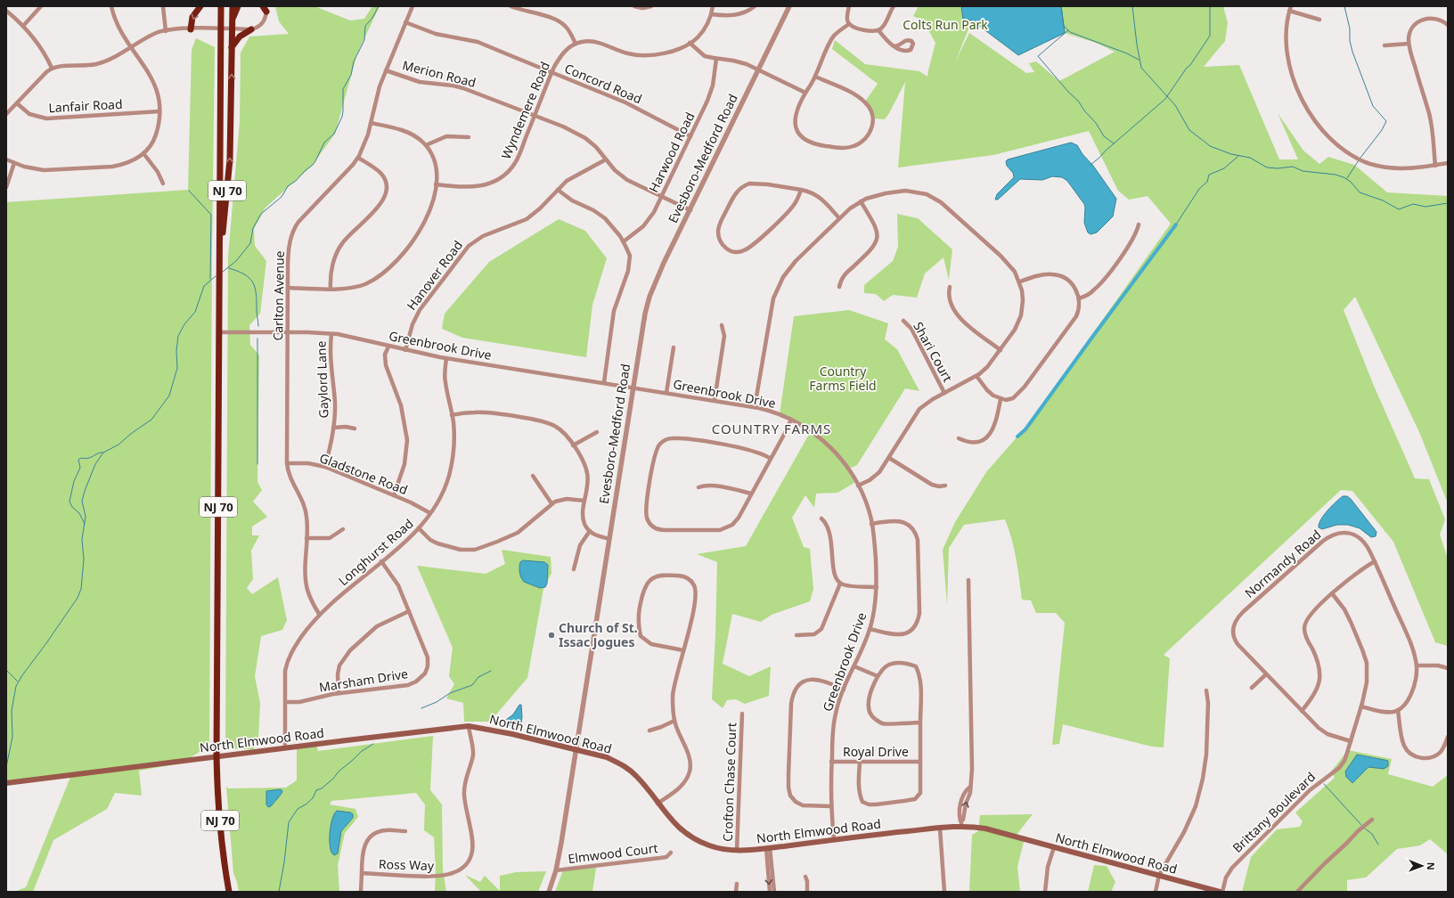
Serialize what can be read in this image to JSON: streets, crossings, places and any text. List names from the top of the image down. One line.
{"streets":{"highway":["NJ 70"],"main road":["North Elmwood Road"],"street":["Merion Road","Concord Road","Lanfair Road","Wyndemere Road","Harwood Road","Evesboro-Medford Road","Hanover Road","Carlton Avenue","Greenbrook Drive","Shari Court","Gaylord Lane","Gladstone Road","Longhurst Road","Normandy Road","Marsham Drive","Royal Drive","Crofton Chase Court","Brittany Boulevard","Elmwood Court","Ross Way"]},"crossings":[["Merion Road","Wyndemere Road"],["Merion Road","Harwood Road"],["Merion Road","Evesboro-Medford Road"],["Merion Road","Hanover Road"],["Merion Road","Carlton Avenue"],["Concord Road","Wyndemere Road"],["Concord Road","Harwood Road"],["Concord Road","Carlton Avenue"],["Evesboro-Medford Road","Greenbrook Drive"],["Evesboro-Medford Road","North Elmwood Road"],["Evesboro-Medford Road","Elmwood Court"],["NJ 70","Greenbrook Drive"],["NJ 70","North Elmwood Road"],["Hanover Road","Greenbrook Drive"],["Carlton Avenue","Greenbrook Drive"],["Carlton Avenue","Gladstone Road"],["Carlton Avenue","Longhurst Road"],["Greenbrook Drive","Gaylord Lane"],["Greenbrook Drive","Longhurst Road"],["Greenbrook Drive","North Elmwood Road"],["Greenbrook Drive","Royal Drive"],["Gaylord Lane","Gladstone Road"],["Gladstone Road","Longhurst Road"],["Longhurst Road","Marsham Drive"],["Longhurst Road","North Elmwood Road"],["Normandy Road","Brittany Boulevard"],["North Elmwood Road","Crofton Chase Court"],["North Elmwood Road","Ross Way"]],"districts":["COUNTRY FARMS"],"parks":["Colts Run Park","Country Farms Field"],"places":["Church of St. Issac Jogues"],"north":"right"}
